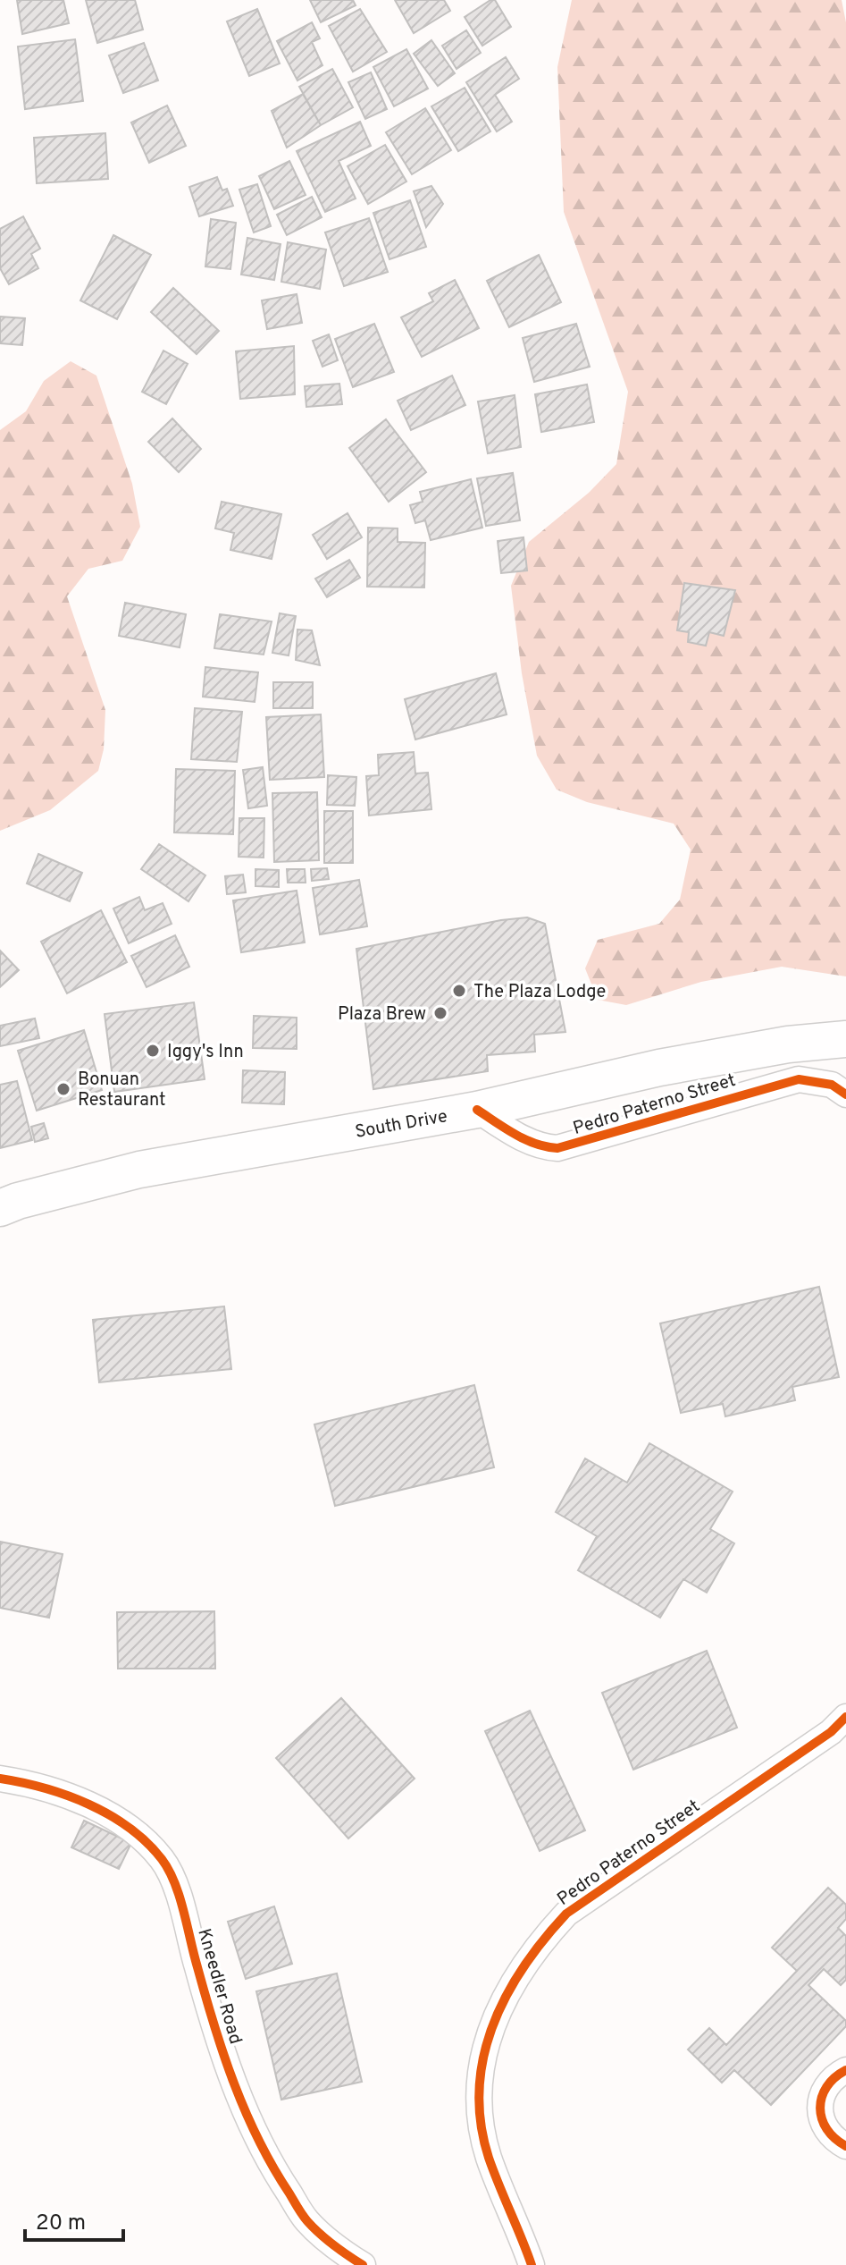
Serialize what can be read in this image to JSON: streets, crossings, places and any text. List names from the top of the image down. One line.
{"streets":{"main road":["South Drive"],"street":["Pedro Paterno Street","Kneedler Road"]},"crossings":[["Pedro Paterno Street","South Drive"]],"places":["The Plaza Lodge","Plaza Brew","Iggy's Inn","Bonuan Restaurant"],"scale_bar":"20 m"}
